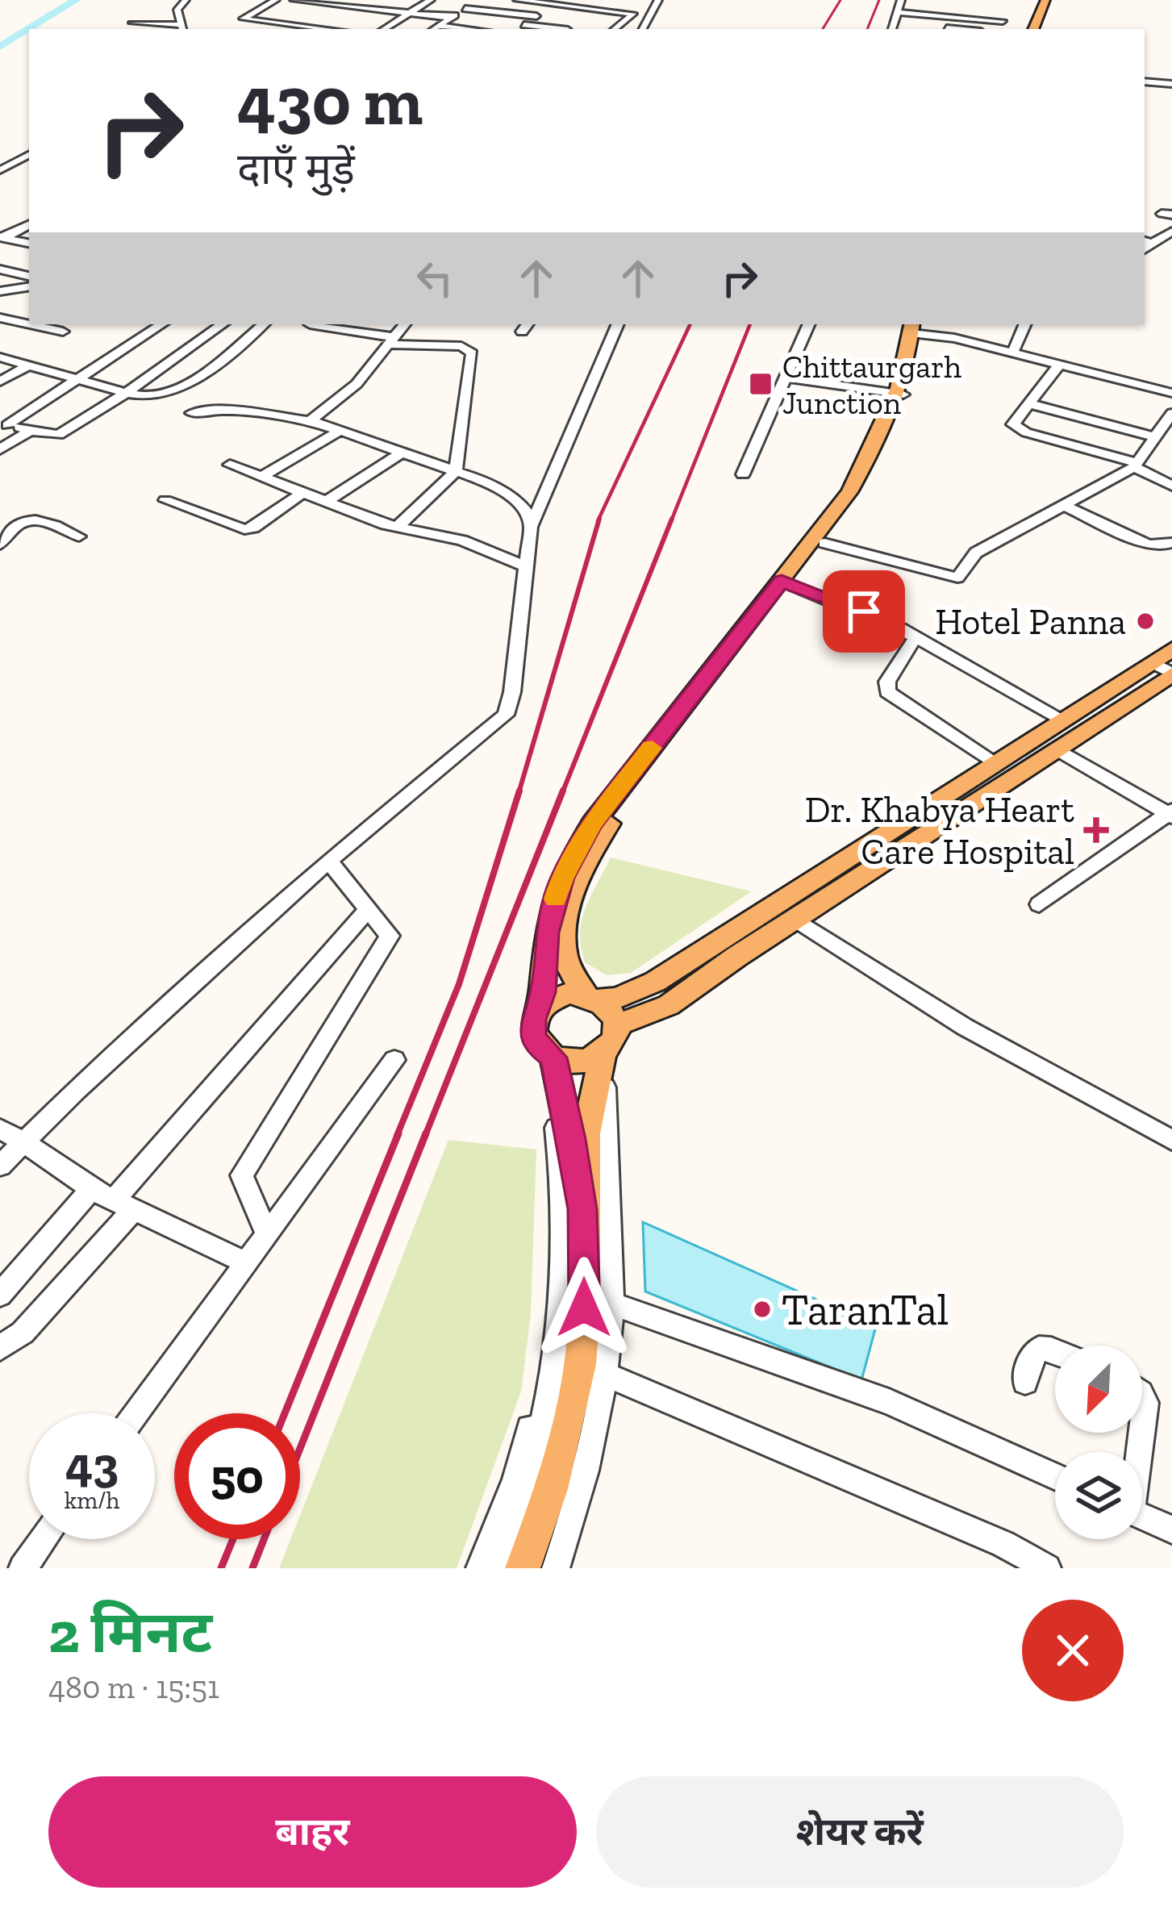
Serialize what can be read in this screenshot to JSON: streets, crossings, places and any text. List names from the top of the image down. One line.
{"places":{"transit":["Chittaurgarh Junction"],"other":["Hotel Panna","TaranTal"],"health":["Dr. Khabya Heart Care Hospital"]},"north":"bottom left","page":{"turn":["430 m","दाएँ मुड़ें"],"speed":"43 km/h","limit":"50","heading":["2 मिनट","480 m · 15:51"],"buttons":["बाहर","शेयर करें"]}}
